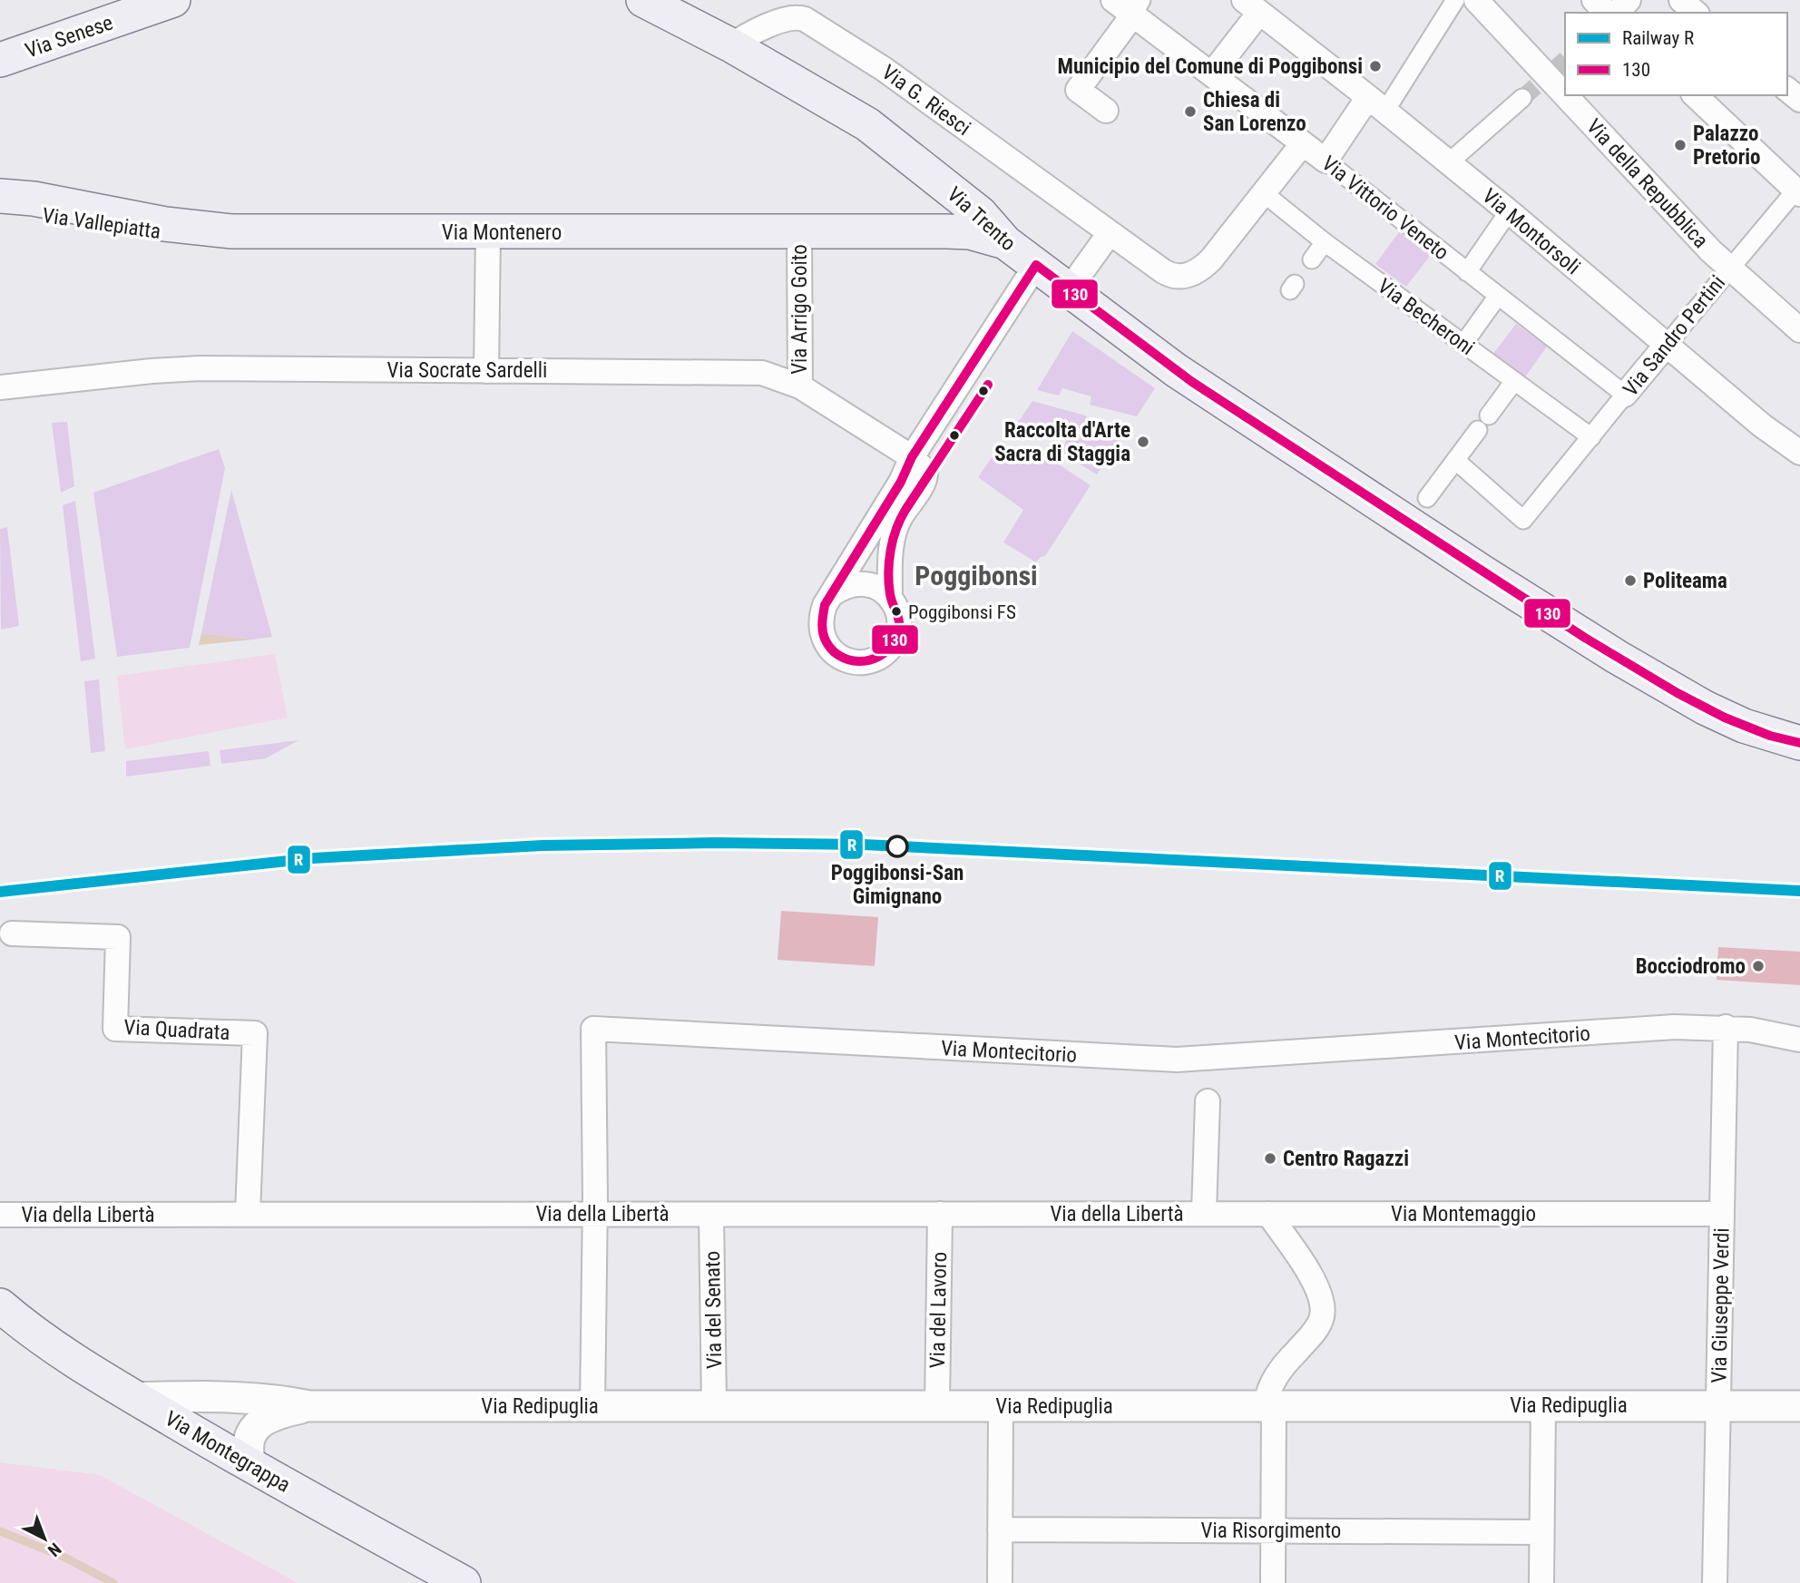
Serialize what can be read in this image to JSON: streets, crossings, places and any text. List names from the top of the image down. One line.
{"streets":{"main road":["Via Senese","Via Trento","Via Montenero","Via Montegrappa"],"street":["Via G. Riesci","Via della Repubblica","Via Vittorio Veneto","Via Vallepiatta","Via Montorsoli","Via Arrigo Goito","Via Becheroni","Via Sandro Pertini","Via Socrate Sardelli","Via Quadrata","Via Montecitorio","Via della Libertà","Via Montemaggio","Via Giuseppe Verdi","Via del Senato","Via del Lavoro","Via Redipuglia","Via Risorgimento"]},"crossings":[["Via G. Riesci","Via Vittorio Veneto"],["Via G. Riesci","Via Trento"],["Via G. Riesci","Via Becheroni"],["Via della Repubblica","Via Sandro Pertini"],["Via Vittorio Veneto","Via Sandro Pertini"],["Via Trento","Via Montenero"],["Via Vallepiatta","Via Montenero"],["Via Montorsoli","Via Sandro Pertini"],["Via Montenero","Via Arrigo Goito"],["Via Arrigo Goito","Via Socrate Sardelli"],["Via Becheroni","Via Sandro Pertini"],["Via Quadrata","Via della Libertà"],["Via Montecitorio","Via della Libertà"],["Via Montecitorio","Via Giuseppe Verdi"],["Via Montecitorio","Via Redipuglia"],["Via della Libertà","Via Montemaggio"],["Via della Libertà","Via del Senato"],["Via della Libertà","Via del Lavoro"],["Via Montemaggio","Via Giuseppe Verdi"],["Via Giuseppe Verdi","Via Redipuglia"],["Via del Senato","Via Redipuglia"],["Via del Lavoro","Via Redipuglia"],["Via Redipuglia","Via Montegrappa"]],"districts":["Poggibonsi"],"places":["Municipio del Comune di Poggibonsi","Chiesa di San Lorenzo","Palazzo Pretorio","Raccolta d'Arte Sacra di Staggia","Politeama","Poggibonsi FS","Poggibonsi-San Gimignano","Bocciodromo","Centro Ragazzi"],"lines":["transit line 130","rail line R"],"legend":["Railway R","130"],"north":"bottom right"}
